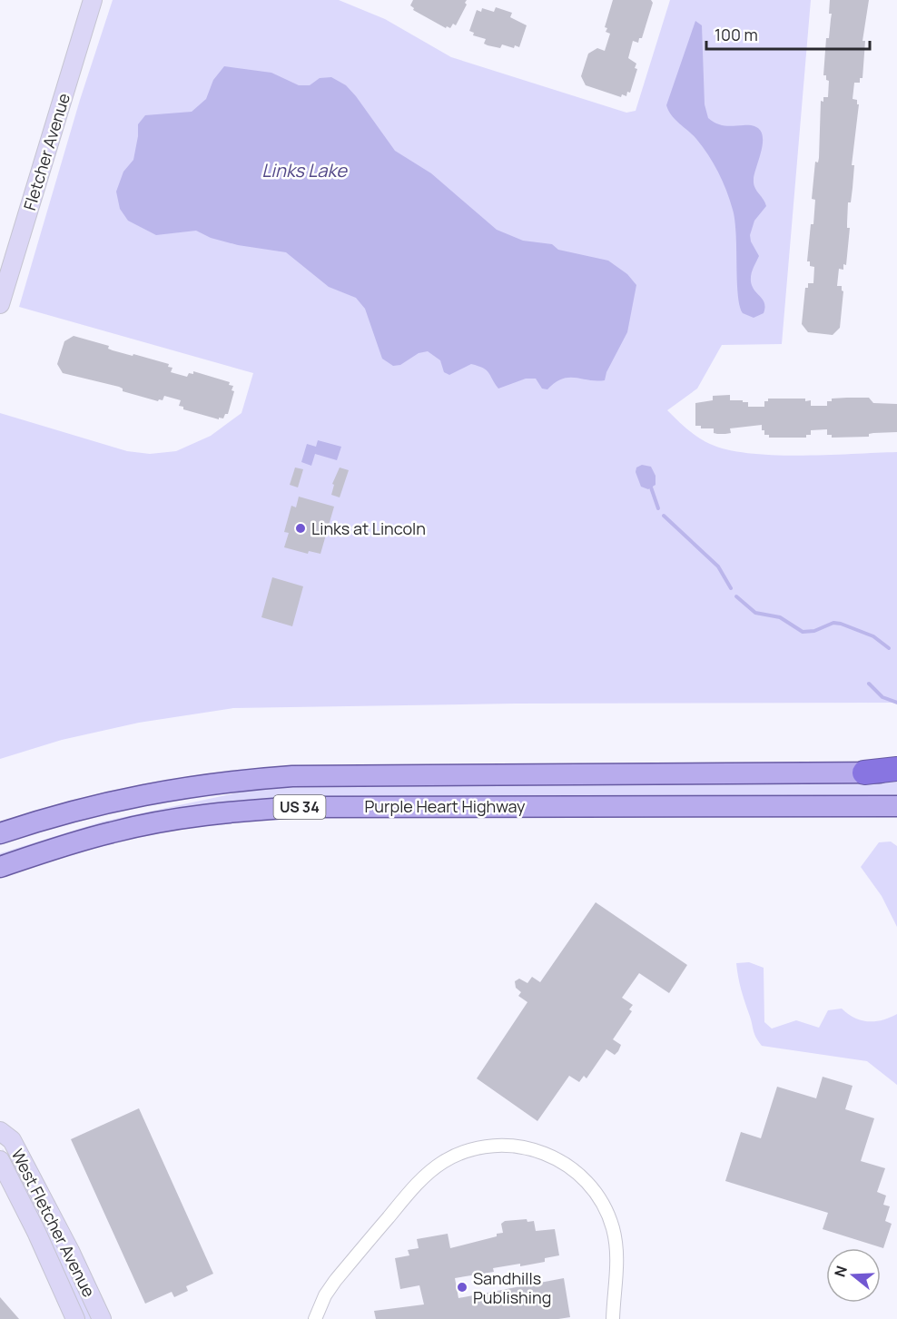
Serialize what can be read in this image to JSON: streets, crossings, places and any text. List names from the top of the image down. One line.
{"streets":{"main road":["Fletcher Avenue","Purple Heart Highway","US 34","West Fletcher Avenue"]},"water":["Links Lake"],"places":["Links at Lincoln","Sandhills Publishing"],"scale_bar":"100 m","north":"left"}
